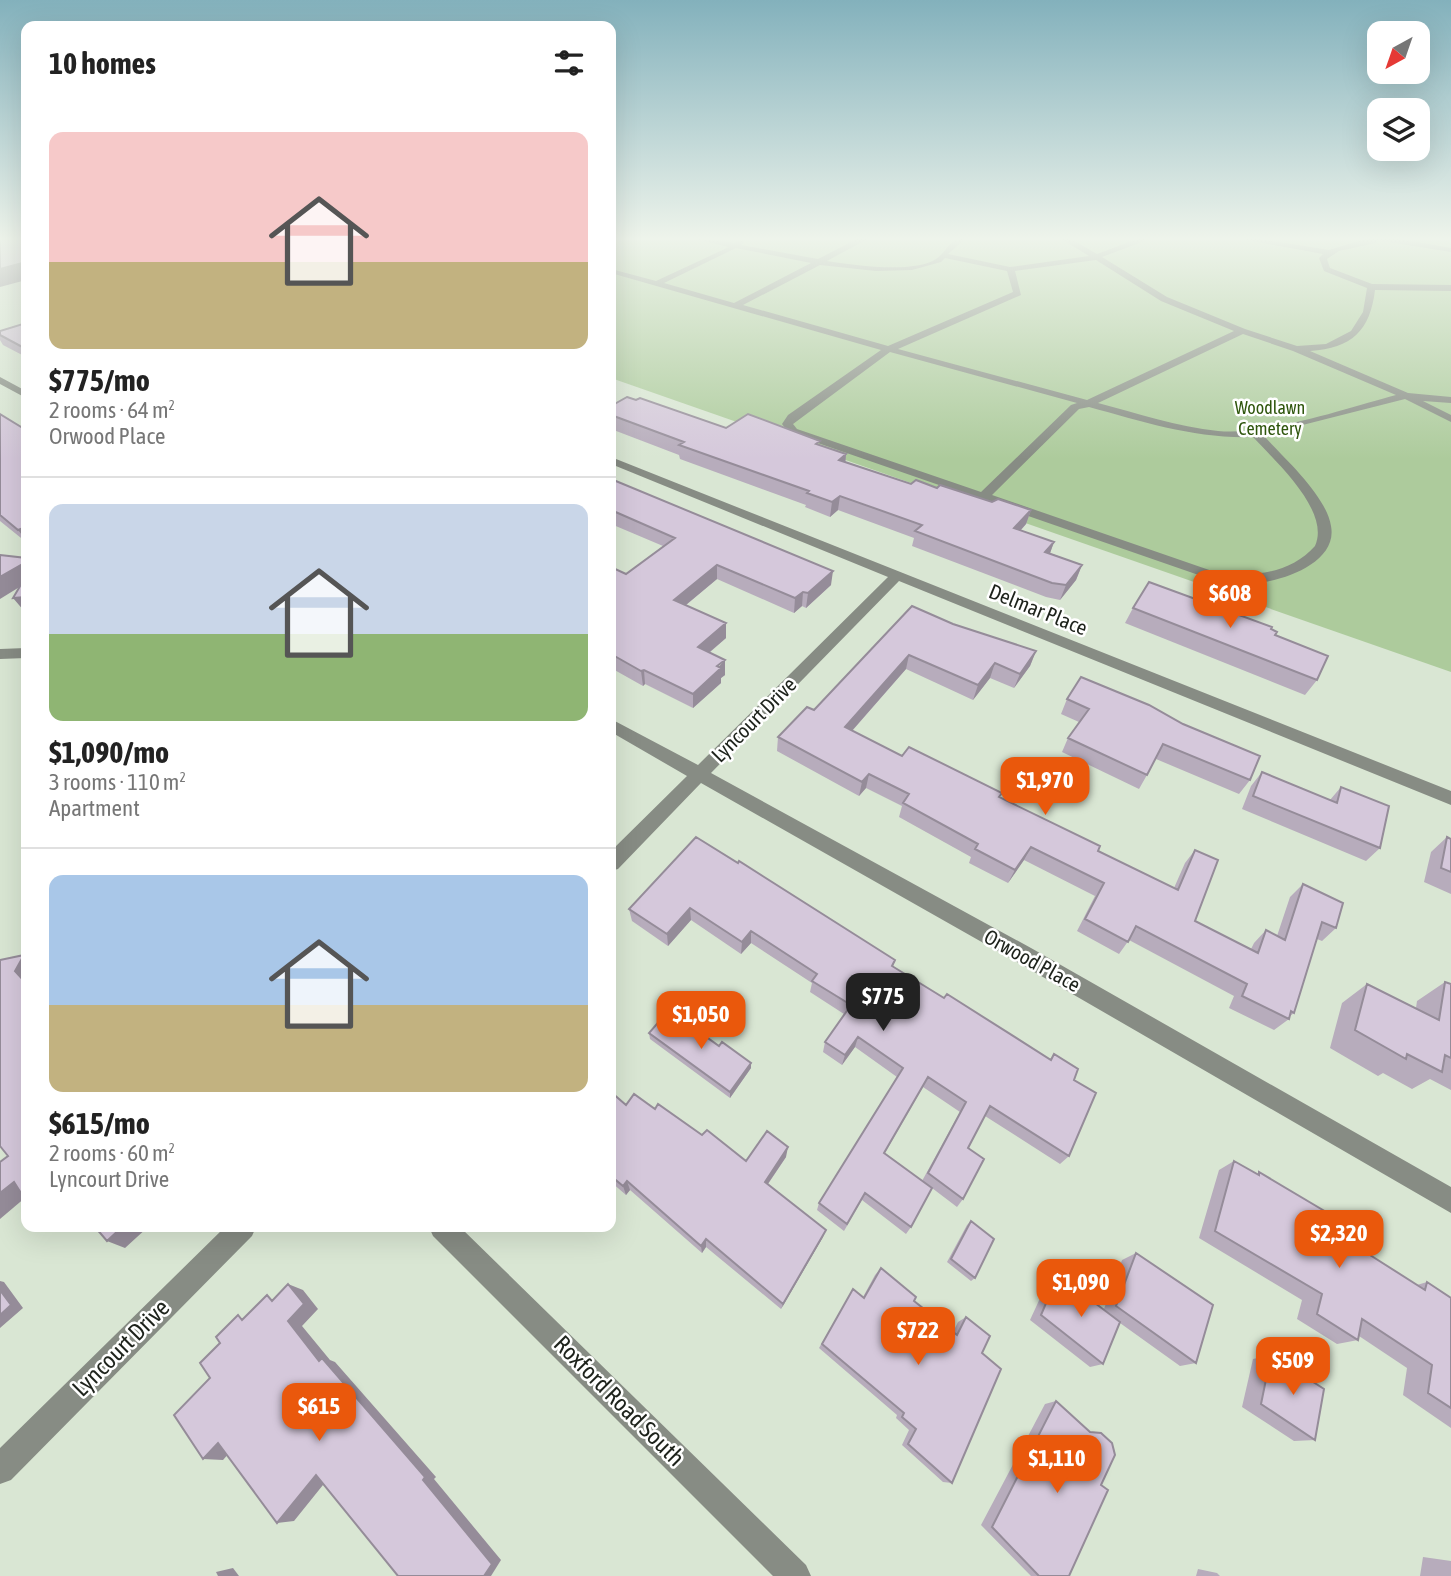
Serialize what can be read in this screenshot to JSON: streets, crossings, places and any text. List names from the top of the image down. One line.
{"streets":{"street":["Delmar Place","Lyncourt Drive","Orwood Place","Roxford Road South"]},"crossings":[["Delmar Place","Lyncourt Drive"],["Lyncourt Drive","Orwood Place"]],"parks":["Woodlawn Cemetery"],"north":"bottom left","page":{"heading":"10 homes","list":[{"name":"$775/mo","note":"2 rooms · 64 m² · Orwood Place"},{"name":"$1,090/mo","note":"3 rooms · 110 m² · Apartment"},{"name":"$615/mo","note":"2 rooms · 60 m² · Lyncourt Drive"}],"price":["$608","$1,970","$775","$1,050","$2,320","$1,090","$722","$509","$615","$1,110"]}}
